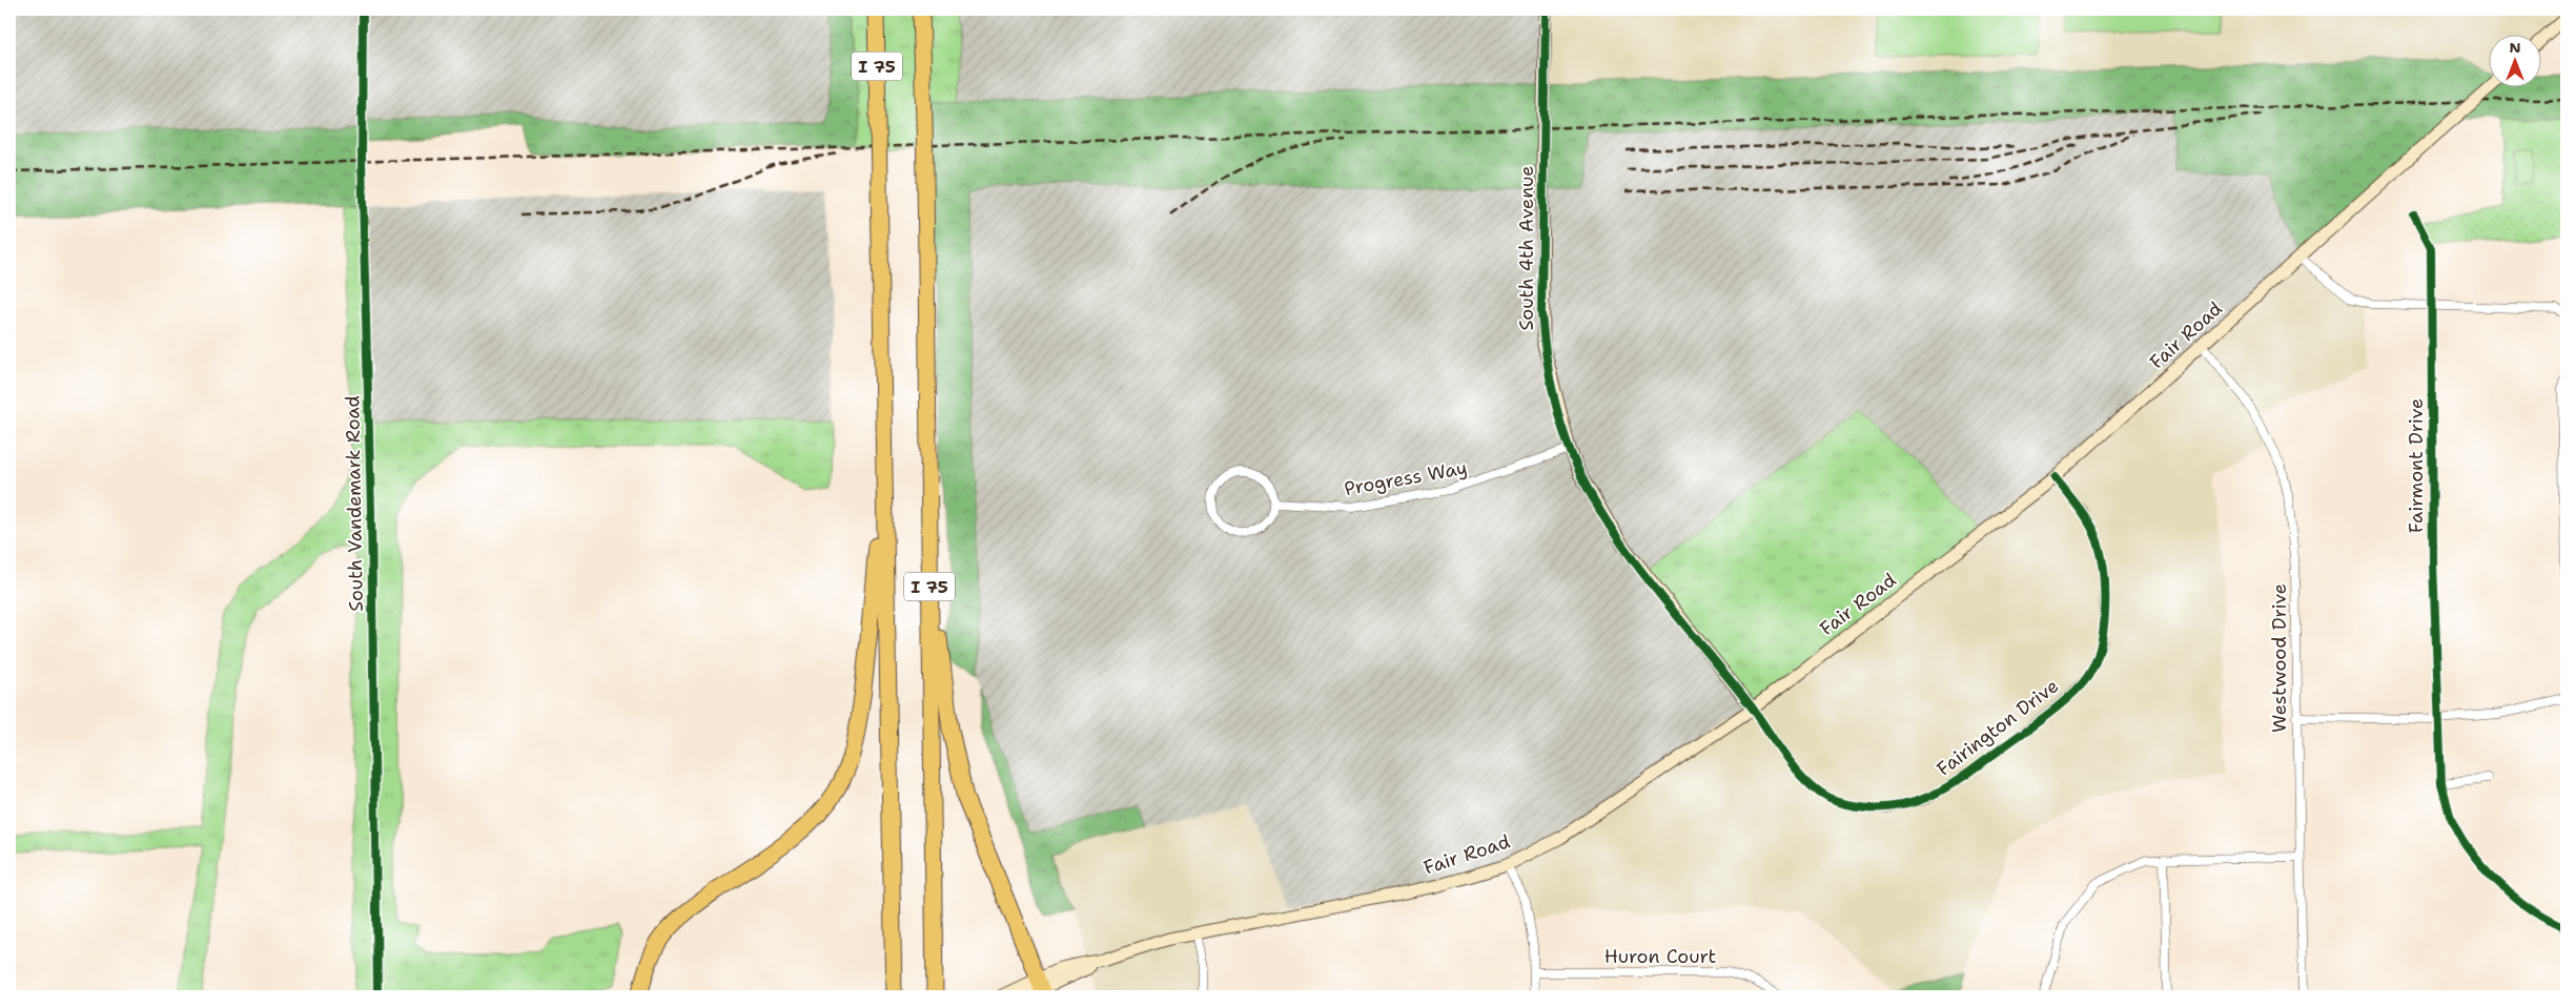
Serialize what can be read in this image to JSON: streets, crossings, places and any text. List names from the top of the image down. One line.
{"streets":{"highway":["I 75"],"main road":["South 4th Avenue","Fair Road"],"street":["Fairmont Drive","Progress Way","South Vandemark Road","Westwood Drive","Fairington Drive","Huron Court"]},"crossings":[["South 4th Avenue","Fair Road"],["South 4th Avenue","Progress Way"],["South 4th Avenue","Fairington Drive"],["Fair Road","Westwood Drive"],["Fair Road","Fairington Drive"]],"north":"top"}
